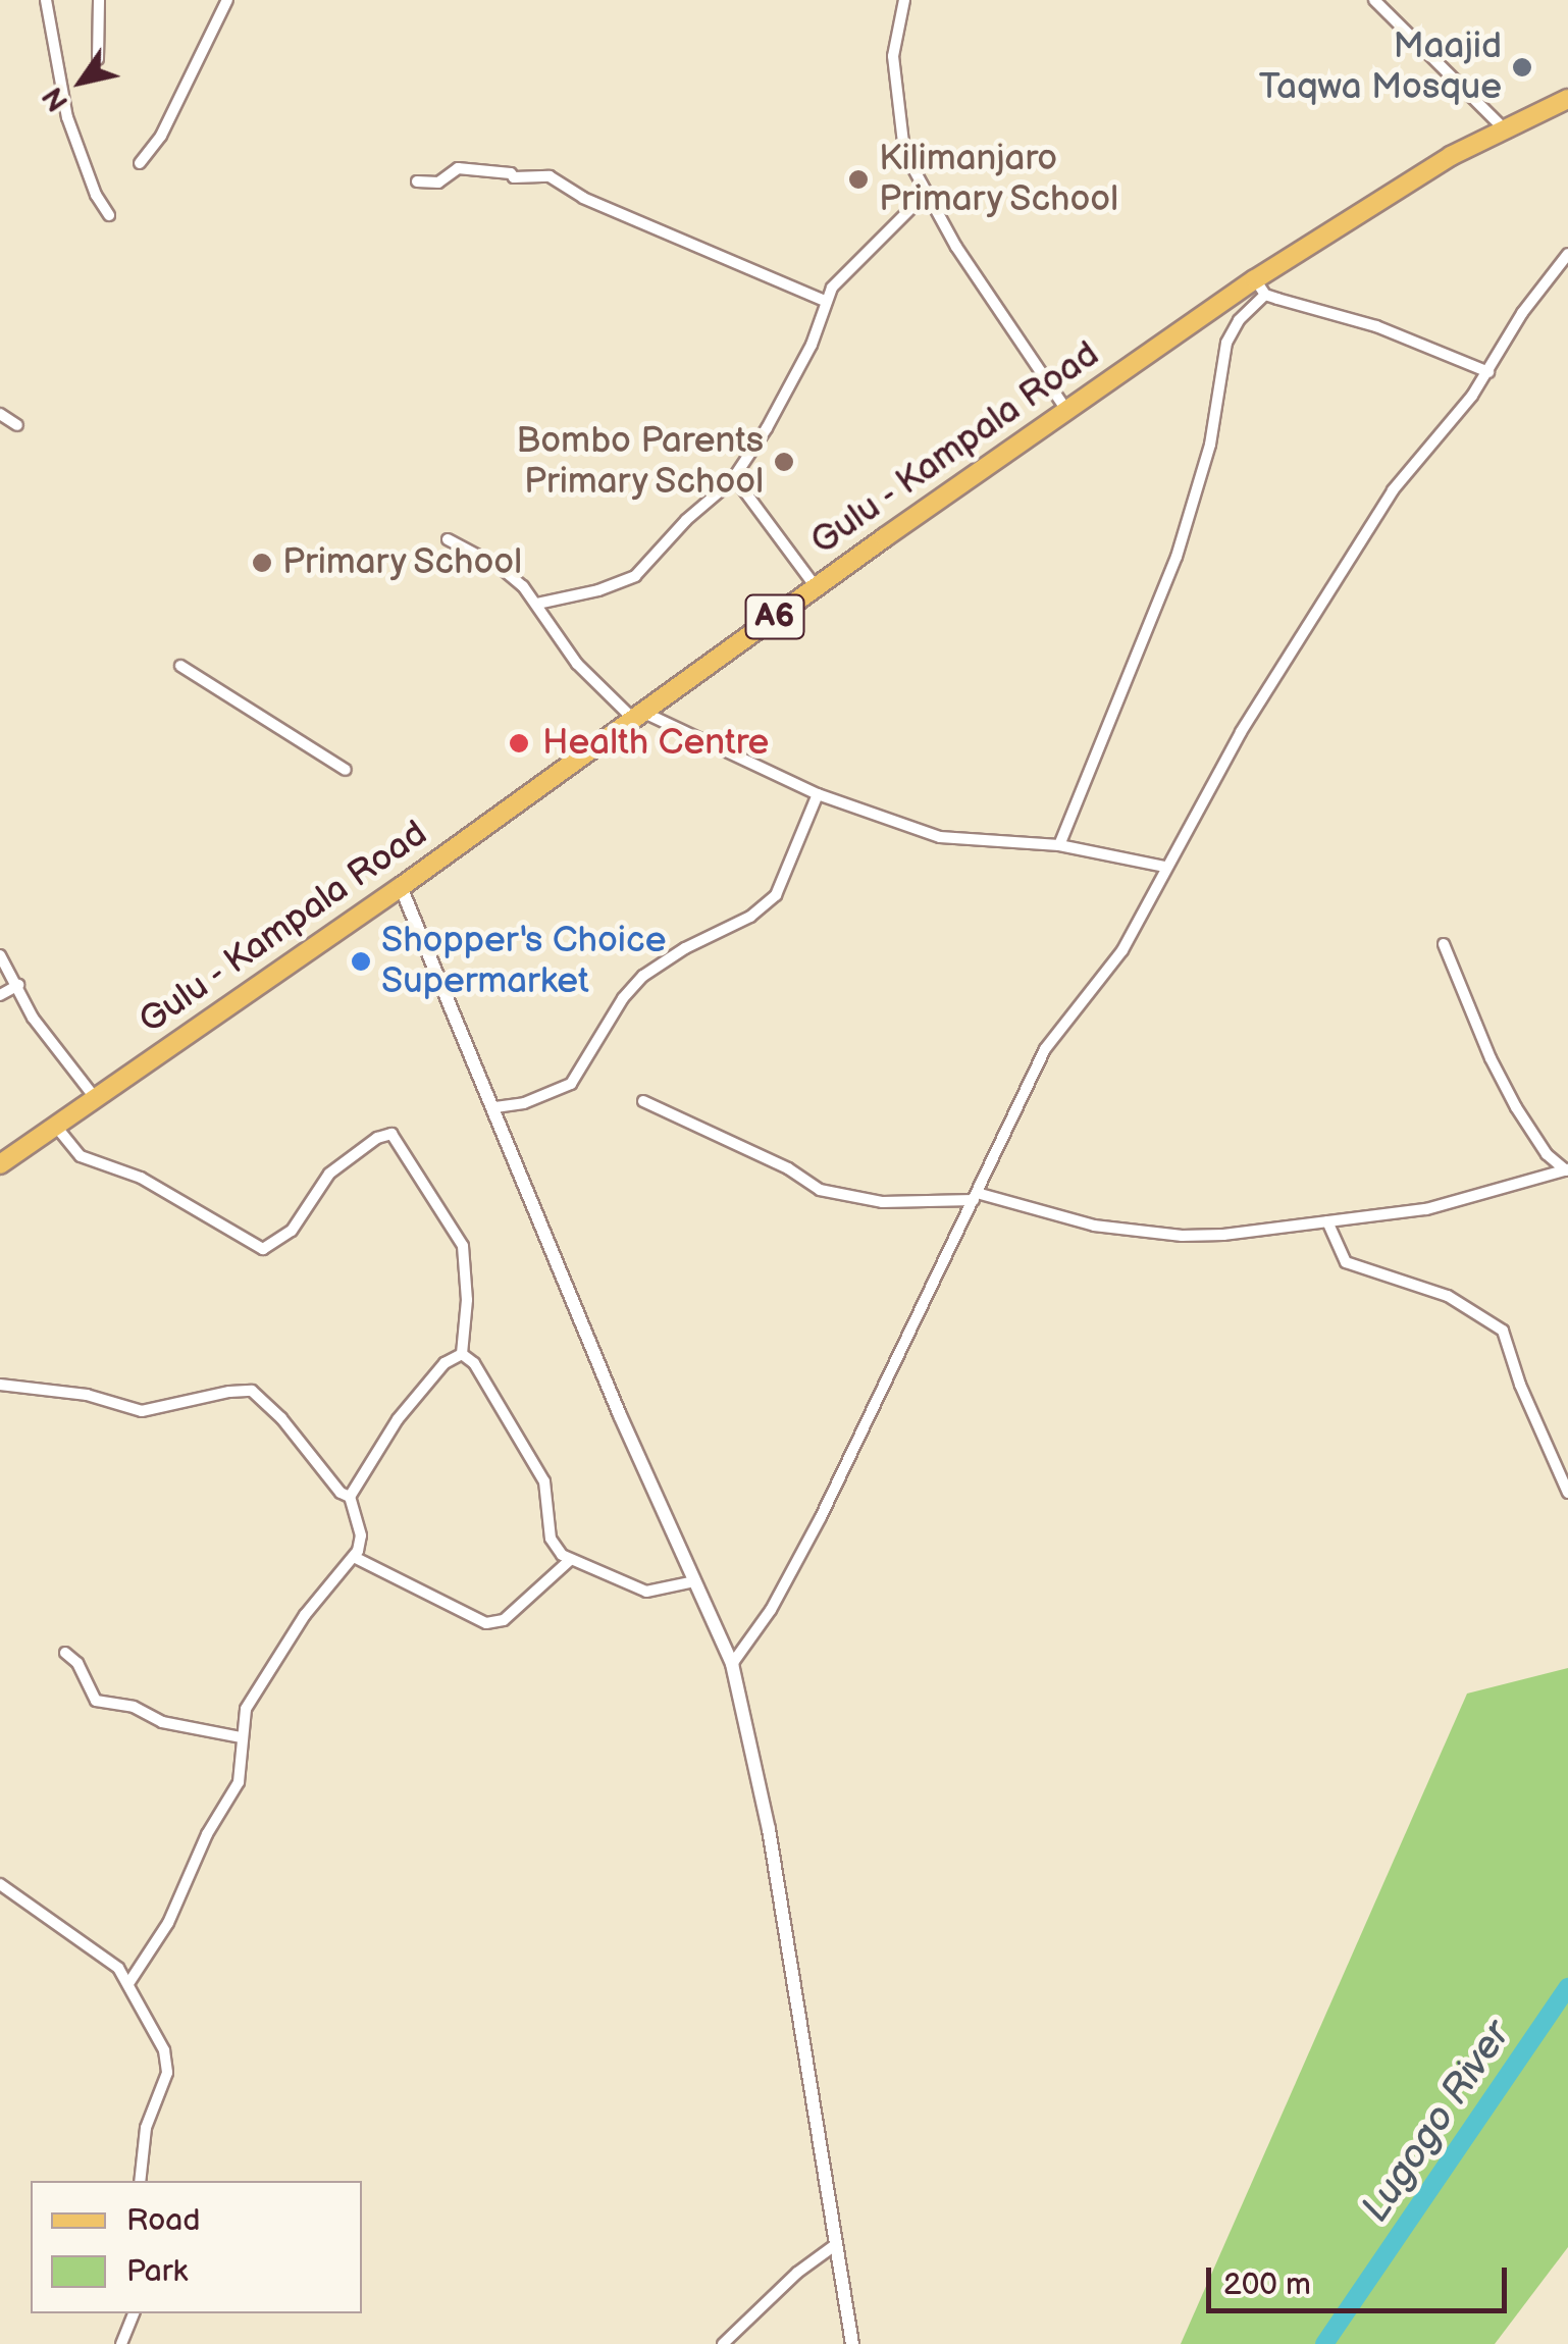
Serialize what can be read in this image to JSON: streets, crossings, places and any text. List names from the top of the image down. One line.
{"streets":{"main road":["Gulu - Kampala Road","A6"]},"water":["Lugogo River"],"places":["Maajid Taqwa Mosque","Kilimanjaro Primary School","Bombo Parents Primary School","Primary School","Health Centre","Shopper's Choice Supermarket"],"legend":["Road","Park"],"scale_bar":"200 m","north":"bottom left"}
